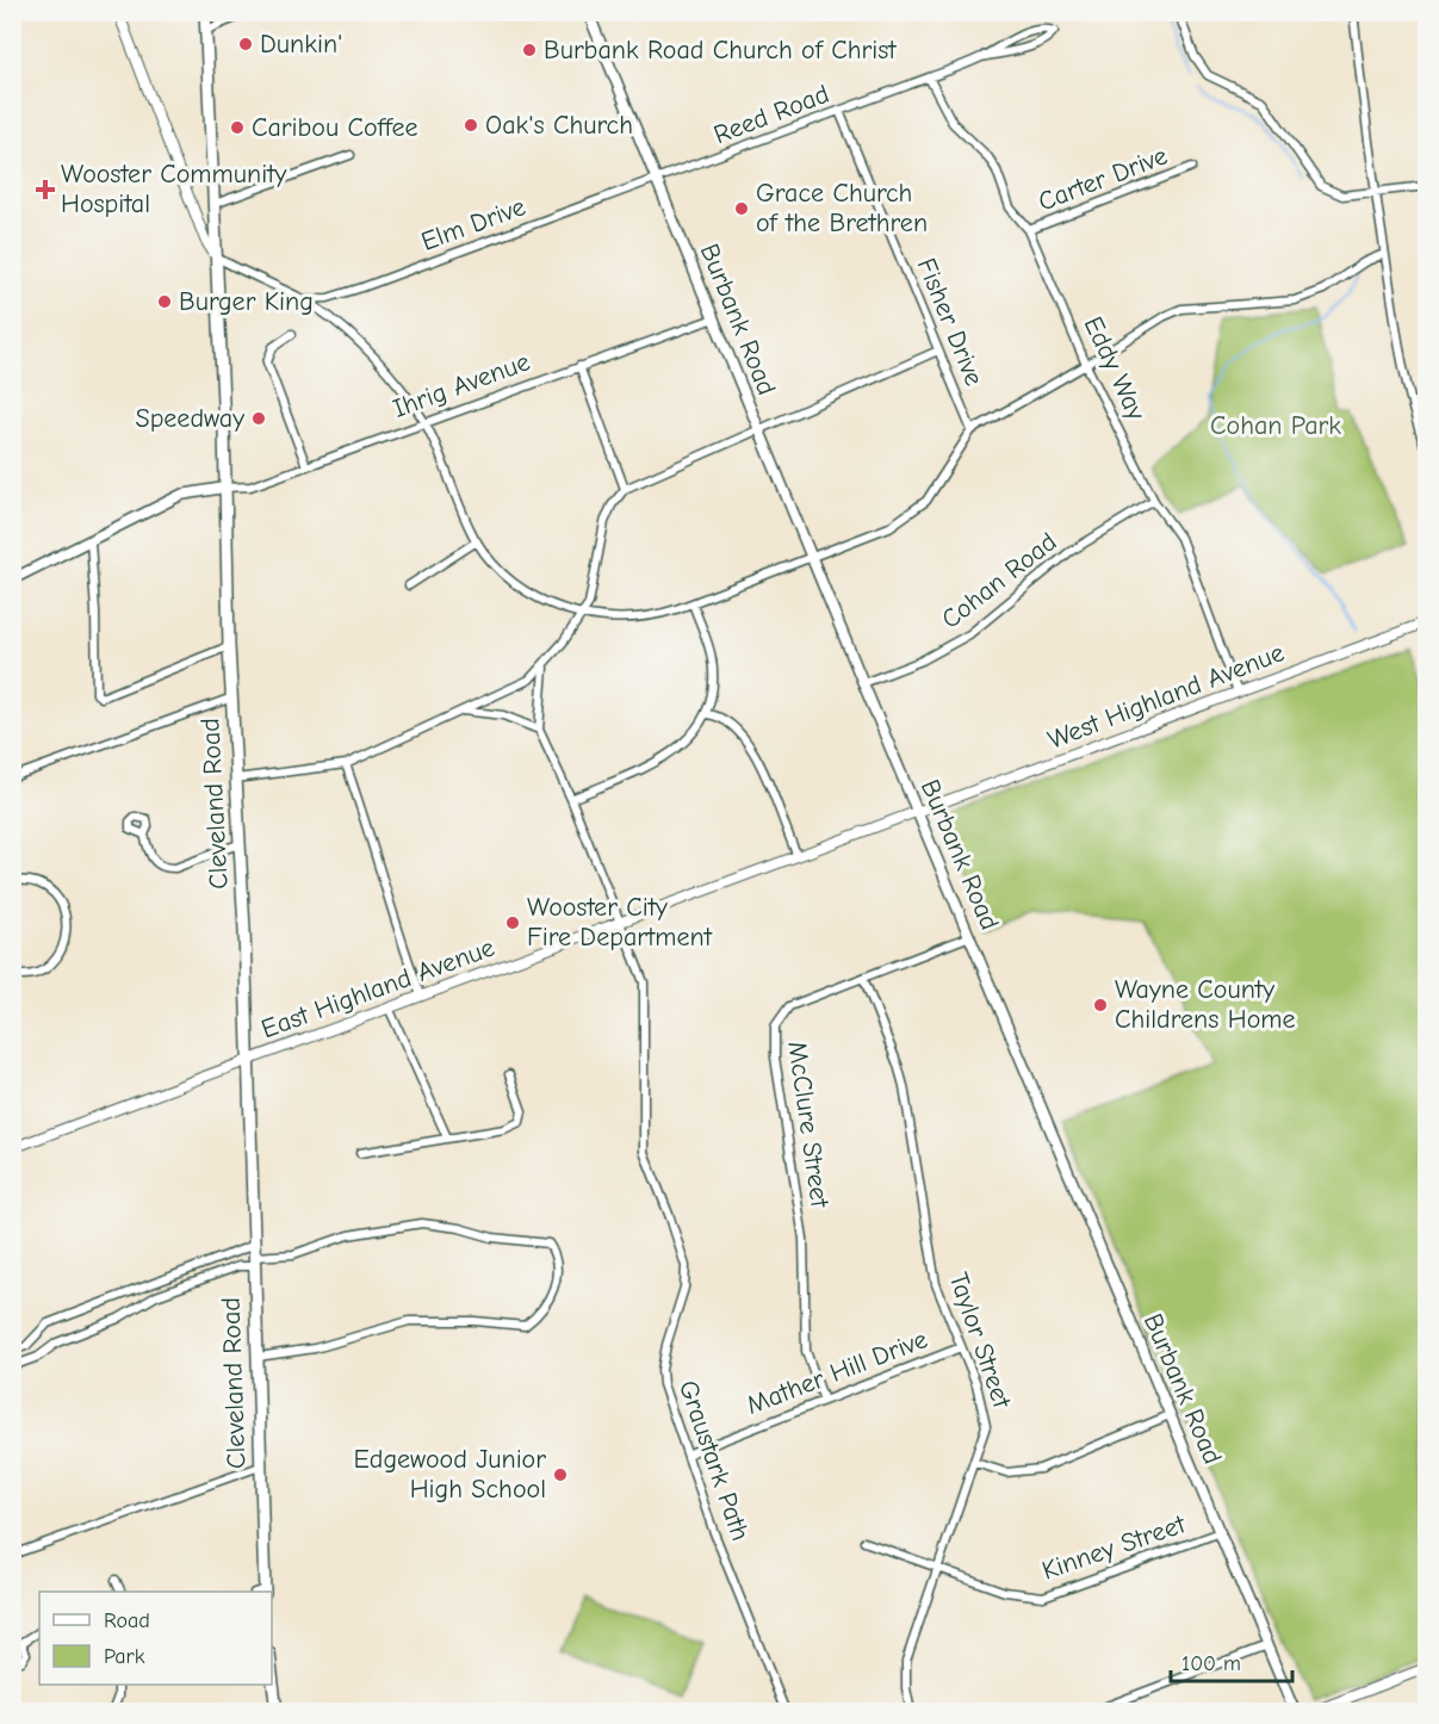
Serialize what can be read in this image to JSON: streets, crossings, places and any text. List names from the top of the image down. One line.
{"streets":{"main road":["Burbank Road","Cleveland Road"],"street":["Reed Road","Carter Drive","Elm Drive","Fisher Drive","Eddy Way","Ihrig Avenue","Cohan Road","West Highland Avenue","East Highland Avenue","McClure Street","Taylor Street","Mather Hill Drive","Graustark Path","Kinney Street"]},"crossings":[["Reed Road","Elm Drive"],["Reed Road","Burbank Road"],["Reed Road","Fisher Drive"],["Reed Road","Eddy Way"],["Carter Drive","Eddy Way"],["Elm Drive","Burbank Road"],["Burbank Road","Ihrig Avenue"],["Burbank Road","Cohan Road"],["Burbank Road","West Highland Avenue"],["Burbank Road","East Highland Avenue"],["Burbank Road","McClure Street"],["Burbank Road","Kinney Street"],["Eddy Way","Cohan Road"],["Eddy Way","West Highland Avenue"],["Ihrig Avenue","Cleveland Road"],["West Highland Avenue","East Highland Avenue"],["Cleveland Road","East Highland Avenue"],["East Highland Avenue","Graustark Path"],["McClure Street","Taylor Street"],["McClure Street","Mather Hill Drive"],["Taylor Street","Mather Hill Drive"],["Taylor Street","Kinney Street"],["Mather Hill Drive","Graustark Path"]],"parks":["Cohan Park"],"places":{"other":["Dunkin'","Burbank Road Church of Christ","Oak's Church","Caribou Coffee","Grace Church of the Brethren","Burger King","Speedway","Wooster City Fire Department","Wayne County Childrens Home","Edgewood Junior High School"],"health":["Wooster Community Hospital"]},"legend":["Road","Park"],"scale_bar":"100 m"}
